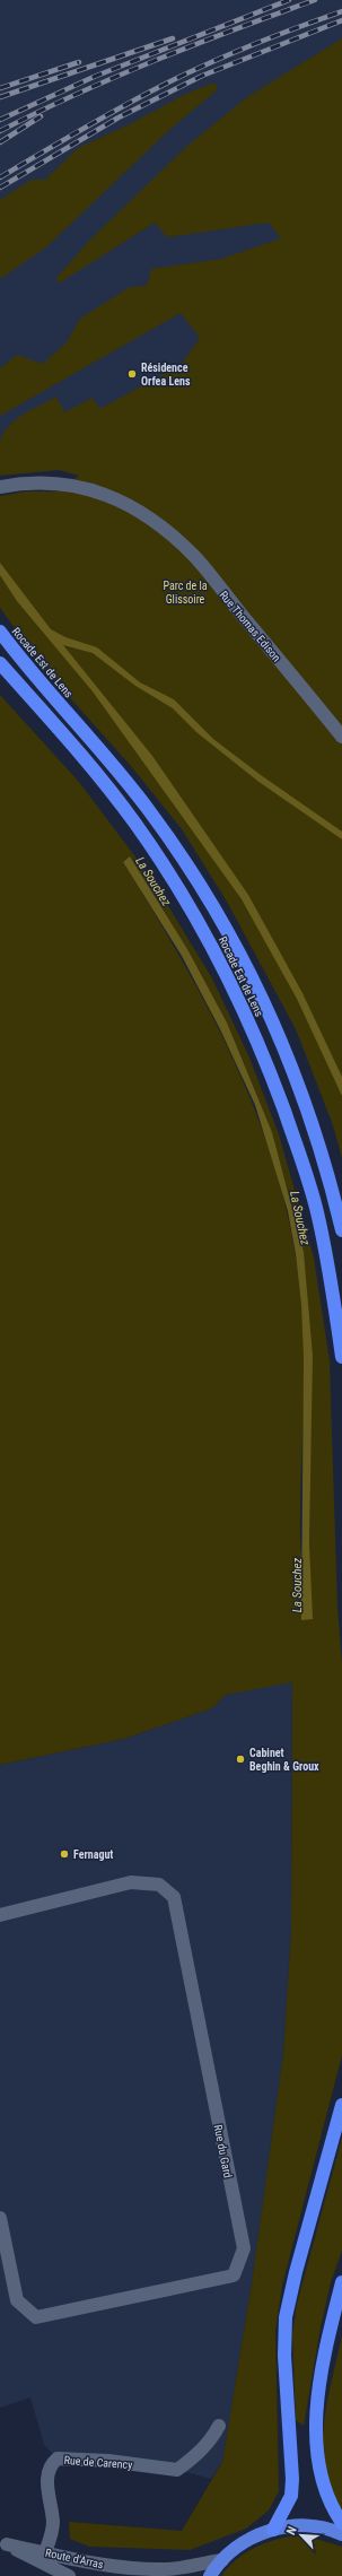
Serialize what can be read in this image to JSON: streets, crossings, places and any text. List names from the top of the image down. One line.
{"streets":{"highway":["Rocade Est de Lens"],"street":["Rue Thomas Edison","Rue du Gard","Rue de Carency","Route d'Arras"]},"crossings":[["Rue de Carency","Route d'Arras"]],"water":["La Souchez"],"parks":["Parc de la Glissoire"],"places":["Résidence Orfea Lens","Cabinet Beghin & Groux","Fernagut"],"north":"top left"}
